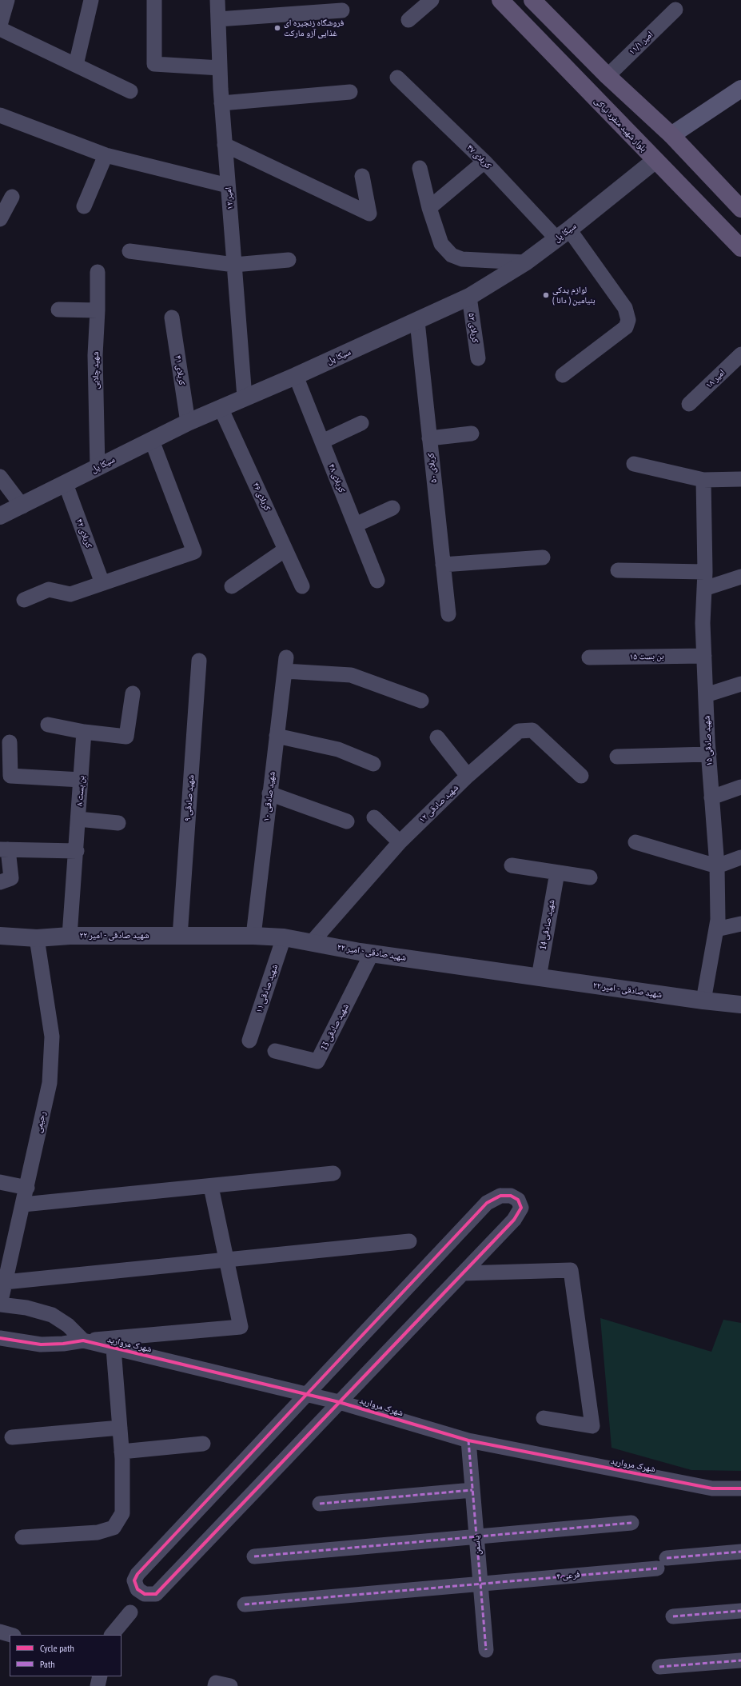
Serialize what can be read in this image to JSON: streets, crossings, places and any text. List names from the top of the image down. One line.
{"streets":{"main road":["بلوار شهید منفرد نیاکی"],"street":["امیر ۱۱/۱","کربلای ۴۷","امير ۱۲","سیکا پل","کربلای ۵۲","شهید چلابی","کربلای ۴۱","امیر ۱۸","کربلای ۵۰","کربلای ۴۸","کربلای ۴۶","کربلای ۴۲","بن بست ۱۵","شهید صادقی ۱۵","بن بست ۸","شهید صادقی ۱۰","شهید صادقی ۹","شهید صادقی ۱۲","شهید صادقی 14","شهید صادقی - امیر ۲۲","شهید صادقی ۱۱","شهید صادقی 13","رحیمی","شهرک مروارید","یاسمن","فرعی ۴"]},"crossings":[["بلوار شهید منفرد نیاکی","سیکا پل"],["کربلای ۴۷","سیکا پل"],["امير ۱۲","سیکا پل"],["سیکا پل","کربلای ۵۲"],["سیکا پل","شهید چلابی"],["سیکا پل","کربلای ۴۱"],["سیکا پل","کربلای ۵۰"],["سیکا پل","کربلای ۴۸"],["سیکا پل","کربلای ۴۶"],["سیکا پل","کربلای ۴۲"],["بن بست ۱۵","شهید صادقی ۱۵"],["شهید صادقی ۱۵","شهید صادقی - امیر ۲۲"],["بن بست ۸","شهید صادقی - امیر ۲۲"],["شهید صادقی ۱۰","شهید صادقی - امیر ۲۲"],["شهید صادقی ۹","شهید صادقی - امیر ۲۲"],["شهید صادقی ۱۲","شهید صادقی - امیر ۲۲"],["شهید صادقی 14","شهید صادقی - امیر ۲۲"],["شهید صادقی - امیر ۲۲","شهید صادقی ۱۱"],["شهید صادقی - امیر ۲۲","شهید صادقی 13"],["شهید صادقی - امیر ۲۲","رحیمی"],["رحیمی","شهرک مروارید"],["شهرک مروارید","یاسمن"],["یاسمن","فرعی ۴"]],"places":["فروشگاه زنجیره ای غذایی آزو مارکت","لوازم یدکی بنیامین ( دانا )"],"legend":["Cycle path","Path"]}
